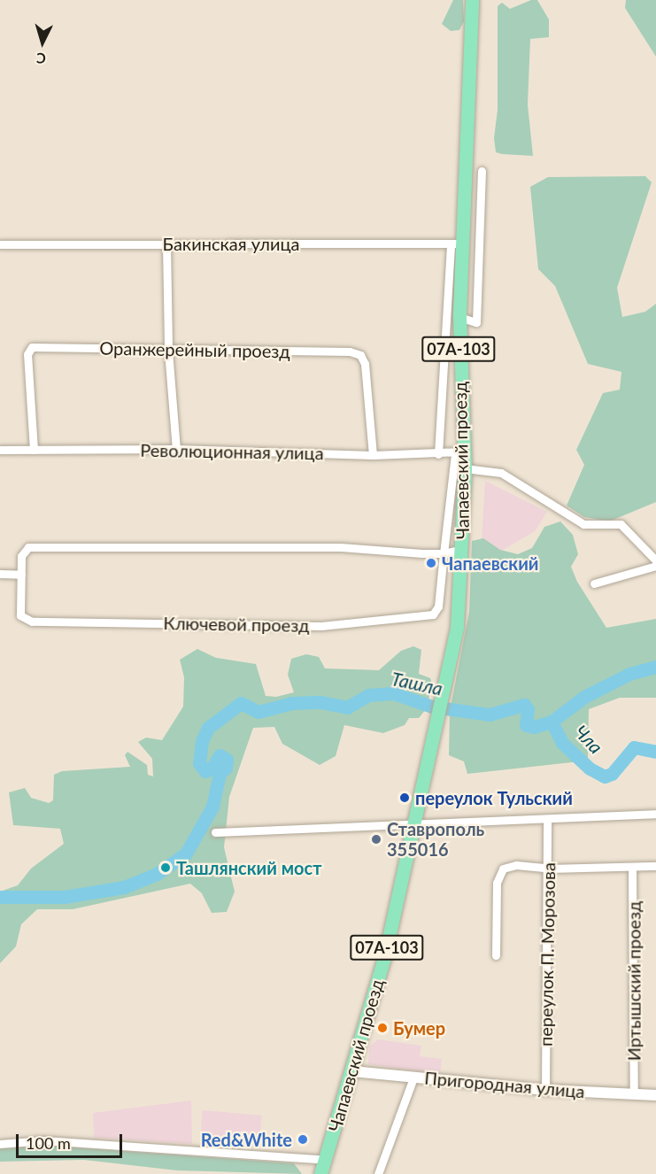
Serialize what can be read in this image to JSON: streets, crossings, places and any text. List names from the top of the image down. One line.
{"streets":{"main road":["07А-103","Чапаевский проезд"],"street":["Бакинская улица","Оранжерейный проезд","Революционная улица","Ключевой проезд","переулок П. Морозова","Иртышский проезд","Пригородная улица"]},"crossings":[["Бакинская улица","Чапаевский проезд"],["Оранжерейный проезд","Революционная улица"],["Революционная улица","Чапаевский проезд"],["Революционная улица","Ключевой проезд"],["Чапаевский проезд","Ключевой проезд"],["Чапаевский проезд","Пригородная улица"],["переулок П. Морозова","Пригородная улица"],["Иртышский проезд","Пригородная улица"]],"water":["Ташла","Чла"],"places":["Чапаевский","переулок Тульский","Ставрополь 355016","Ташлянский мост","Бумер","Red&White"],"scale_bar":"100 m","north":"bottom"}
